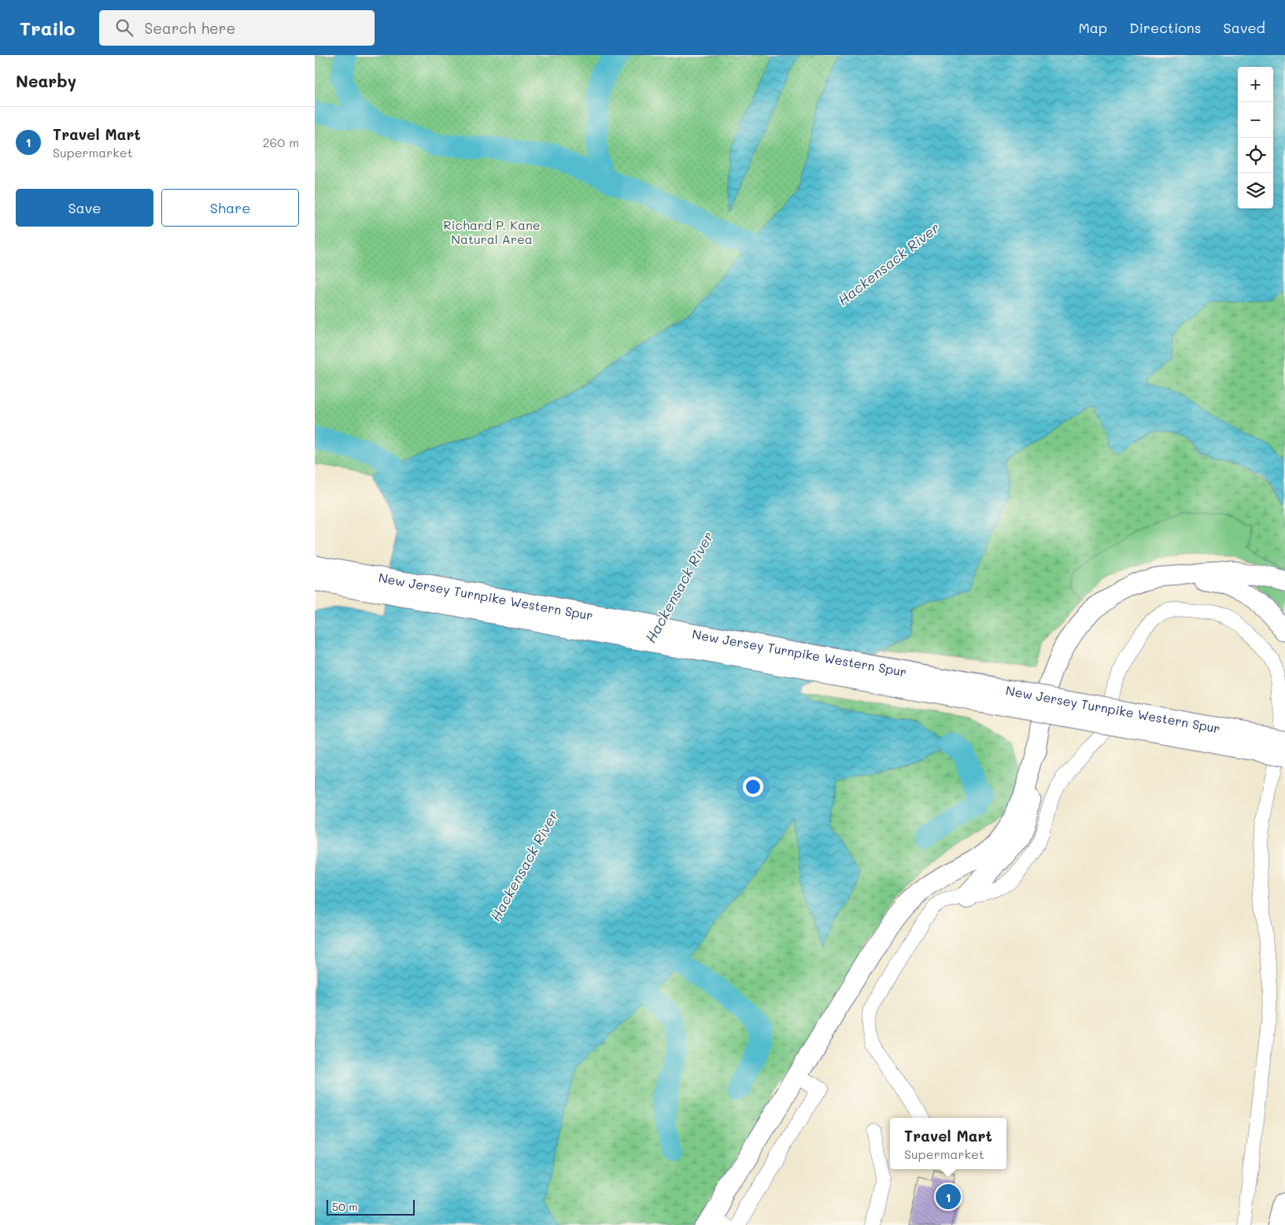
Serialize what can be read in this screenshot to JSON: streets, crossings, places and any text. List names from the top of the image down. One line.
{"streets":{"highway":["New Jersey Turnpike Western Spur"]},"water":["Hackensack River"],"parks":["Richard P. Kane Natural Area"],"scale_bar":"50 m","page":{"header":"Trailo","search":"Search here","nav":["Map","Directions","Saved"],"heading":"Nearby","map_buttons":["+","−"],"list":[{"mark":"1","name":"Travel Mart","note":"Supermarket","value":"260 m"}],"buttons":["Save","Share"],"popup":["Travel Mart","Supermarket"],"pins":"1","scale":"50 m"}}
